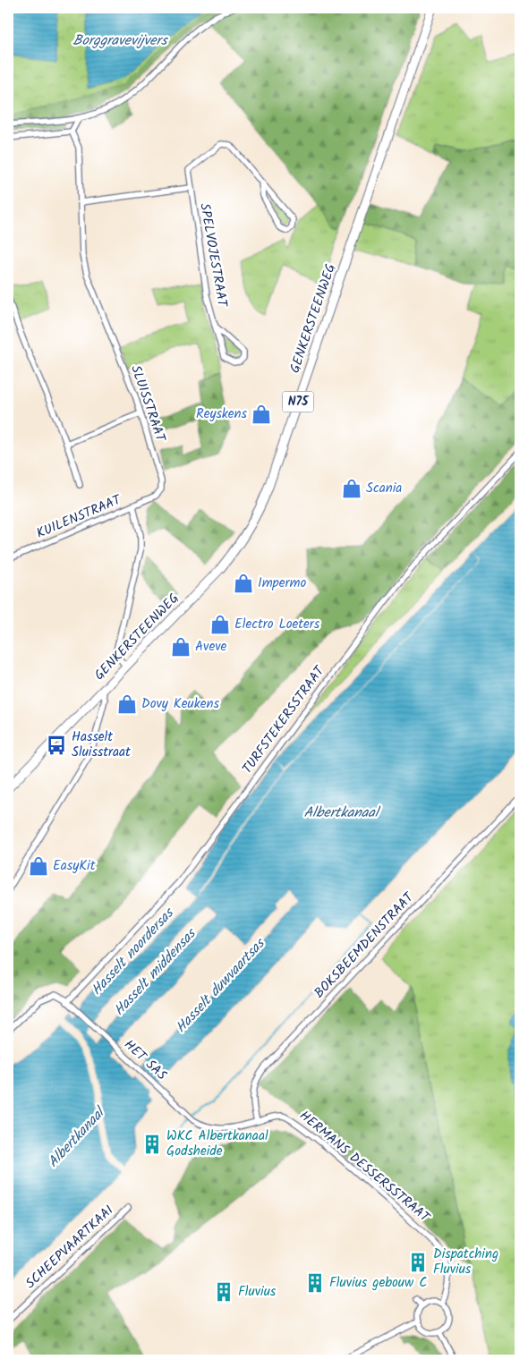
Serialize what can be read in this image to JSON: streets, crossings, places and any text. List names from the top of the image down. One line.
{"streets":{"main road":["GENKERSTEENWEG","N75"],"street":["SPELVOJESTRAAT","SLUISSTRAAT","KUILENSTRAAT","TURFSTEKERSSTRAAT","BOKSBEEMDENSTRAAT","HET SAS","HERMANS DESSERSSTRAAT","SCHEEPVAARTKAAI"]},"crossings":[["SPELVOJESTRAAT","SLUISSTRAAT"],["SLUISSTRAAT","KUILENSTRAAT"],["TURFSTEKERSSTRAAT","HET SAS"],["BOKSBEEMDENSTRAAT","HERMANS DESSERSSTRAAT"],["HET SAS","HERMANS DESSERSSTRAAT"]],"water":["Borggravevijvers","Albertkanaal","Hasselt noordersas","Hasselt middensas","Hasselt duwvaartsas"],"places":{"shop":["Reyskens","Scania","Impermo","Electro Loeters","Aveve","Dovy Keukens","EasyKit"],"bus stop":["Hasselt Sluisstraat"],"building":["WKC Albertkanaal Godsheide","Dispatching Fluvius","Fluvius gebouw C","Fluvius"]}}
